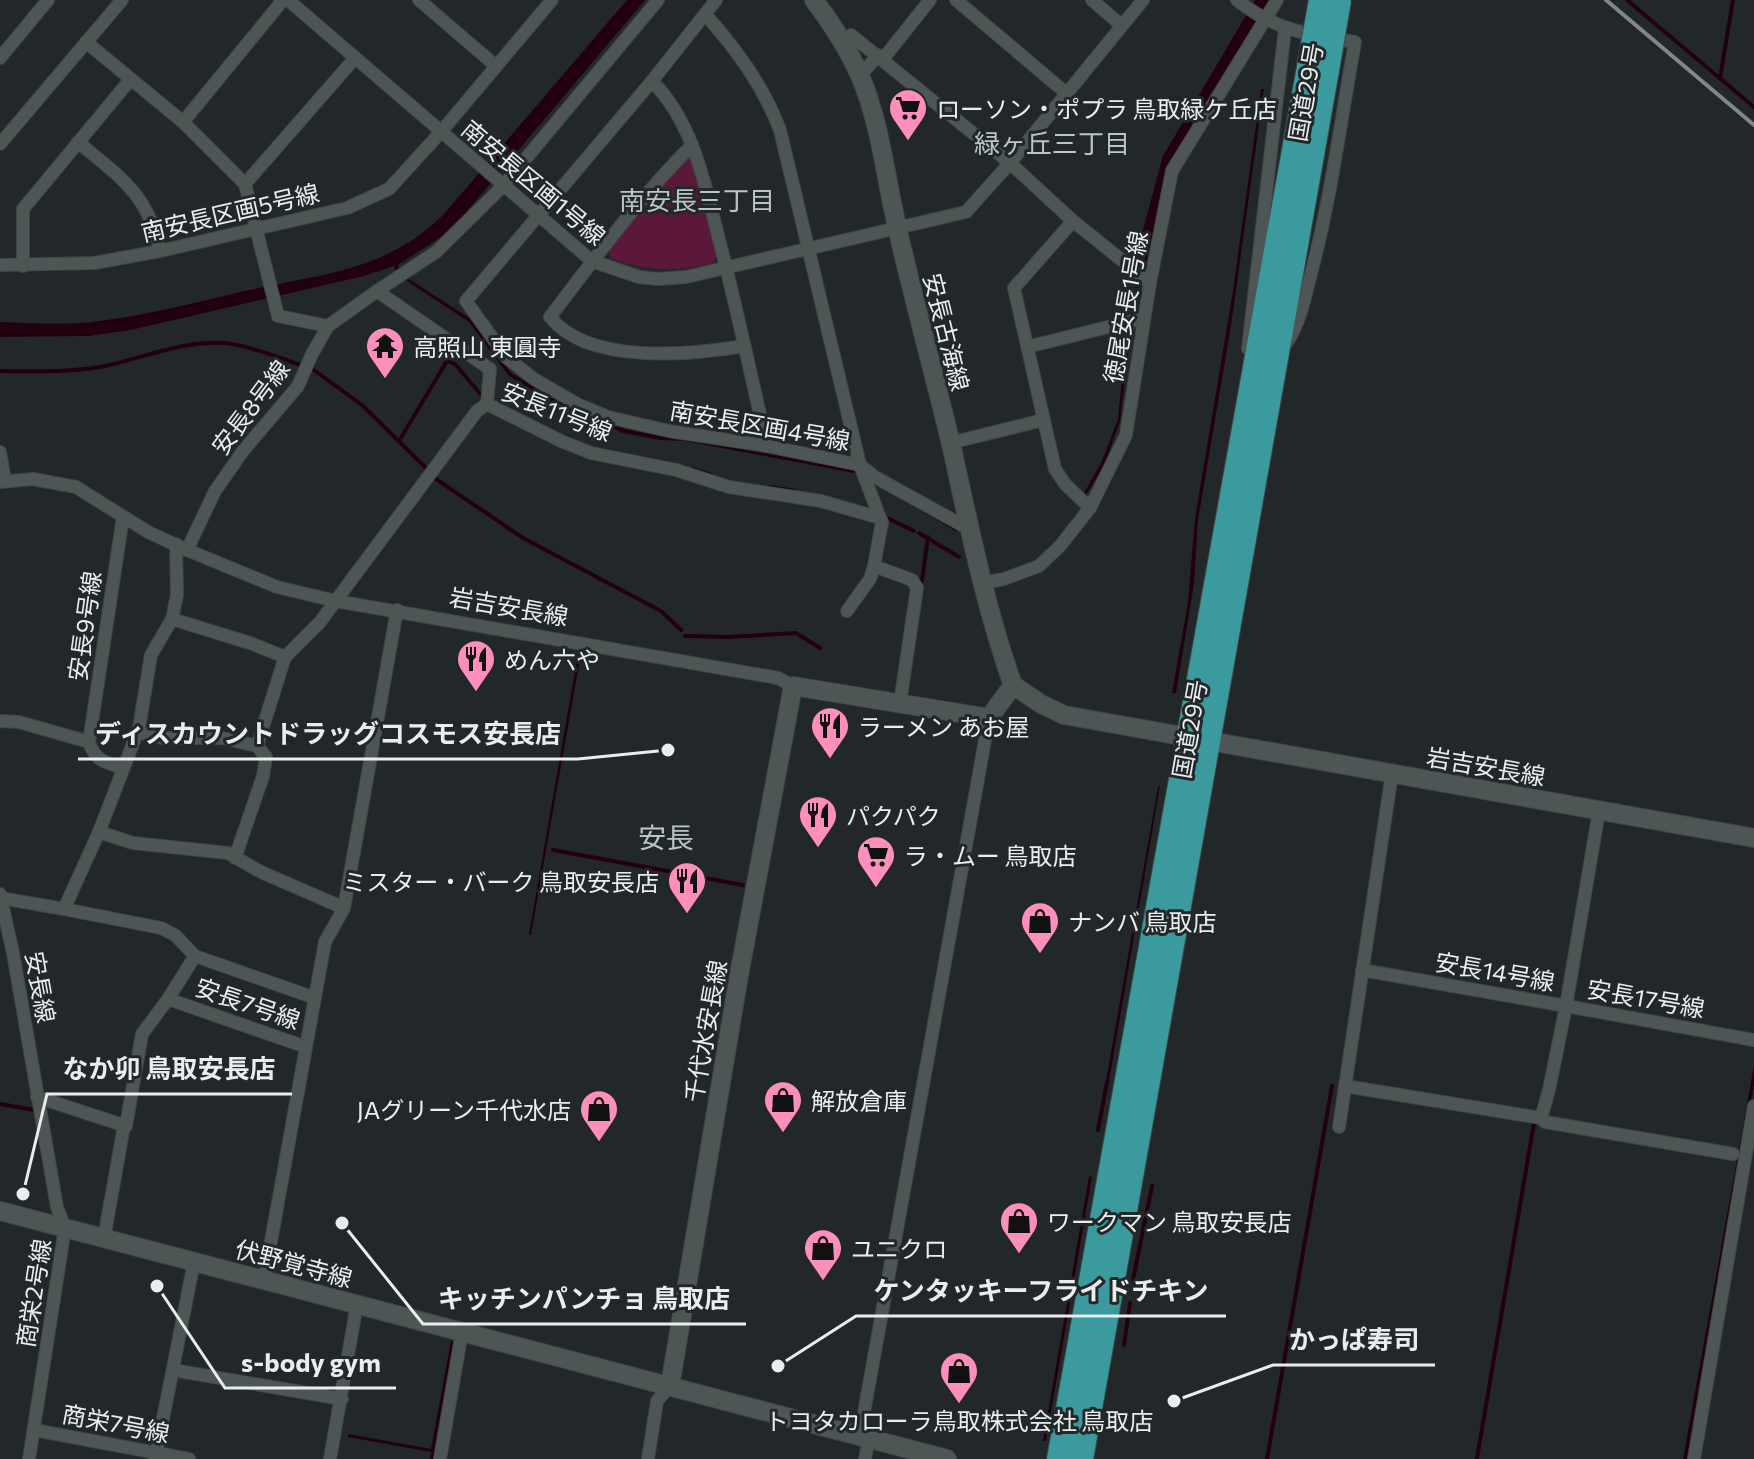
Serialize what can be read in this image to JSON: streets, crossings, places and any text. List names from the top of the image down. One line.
{"streets":{"highway":["国道29号"],"street":["南安長区画1号線","南安長区画5号線","徳尾安長1号線","安長古海線","安長8号線","安長11号線","南安長区画4号線","岩吉安長線","安長9号線","安長14号線","安長線","安長17号線","安長7号線","千代水安長線","伏野覚寺線","商栄2号線","商栄7号線"]},"crossings":[["国道29号","岩吉安長線"],["南安長区画1号線","南安長区画5号線"],["南安長区画1号線","安長古海線"],["南安長区画1号線","安長8号線"],["南安長区画1号線","南安長区画4号線"],["徳尾安長1号線","安長古海線"],["安長古海線","岩吉安長線"],["安長8号線","岩吉安長線"],["安長11号線","岩吉安長線"],["岩吉安長線","安長9号線"],["岩吉安長線","安長14号線"],["岩吉安長線","千代水安長線"],["安長14号線","安長17号線"],["安長線","伏野覚寺線"],["安長線","商栄2号線"],["安長7号線","伏野覚寺線"],["千代水安長線","伏野覚寺線"],["伏野覚寺線","商栄2号線"],["商栄2号線","商栄7号線"]],"districts":["緑ヶ丘三丁目","南安長三丁目","安長"],"places":{"supermarket":["ローソン・ポプラ 鳥取緑ケ丘店","ラ・ムー 鳥取店"],"temple":["高照山 東圓寺"],"restaurant":["めん六や","ラーメン あお屋","パクパク","ミスター・バーク 鳥取安長店"],"other":["ディスカウントドラッグコスモス安長店","なか卯 鳥取安長店","キッチンパンチョ 鳥取店","s-body gym","ケンタッキーフライドチキン","かっぱ寿司"],"shop":["ナンバ 鳥取店","解放倉庫","JAグリーン千代水店","ワークマン 鳥取安長店","ユニクロ","トヨタカローラ鳥取株式会社 鳥取店"]}}
